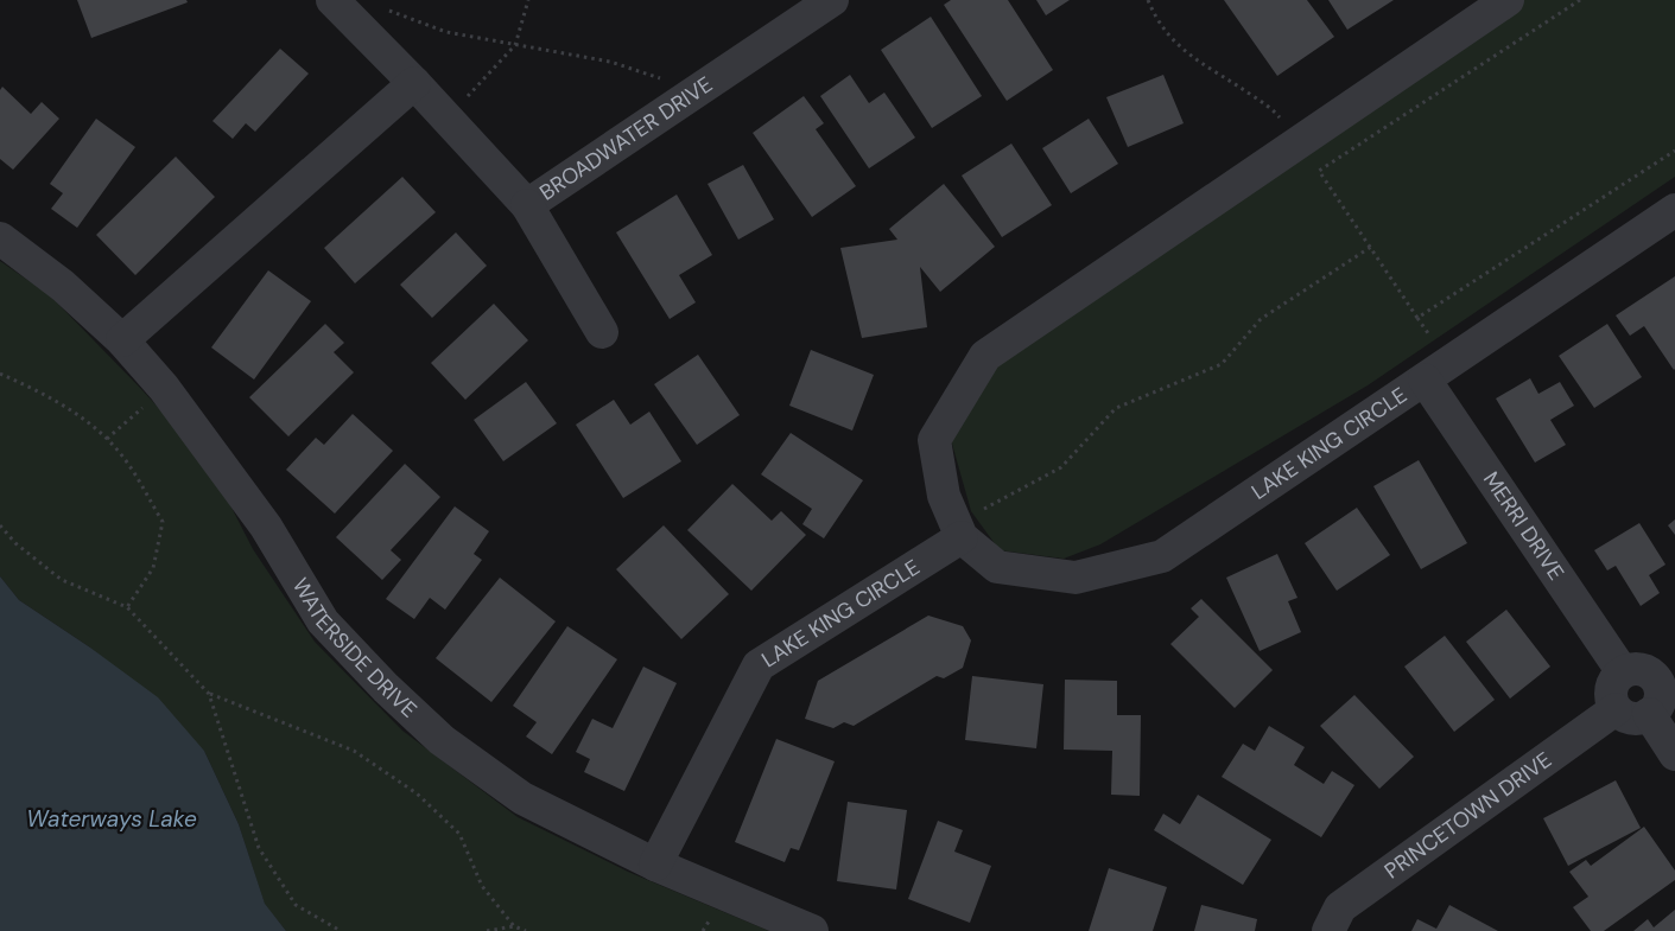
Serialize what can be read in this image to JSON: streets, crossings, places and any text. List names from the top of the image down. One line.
{"streets":{"street":["BROADWATER DRIVE","LAKE KING CIRCLE","MERRI DRIVE","WATERSIDE DRIVE","PRINCETOWN DRIVE"]},"crossings":[["LAKE KING CIRCLE","MERRI DRIVE"],["LAKE KING CIRCLE","WATERSIDE DRIVE"],["MERRI DRIVE","PRINCETOWN DRIVE"]],"water":["Waterways Lake"]}
